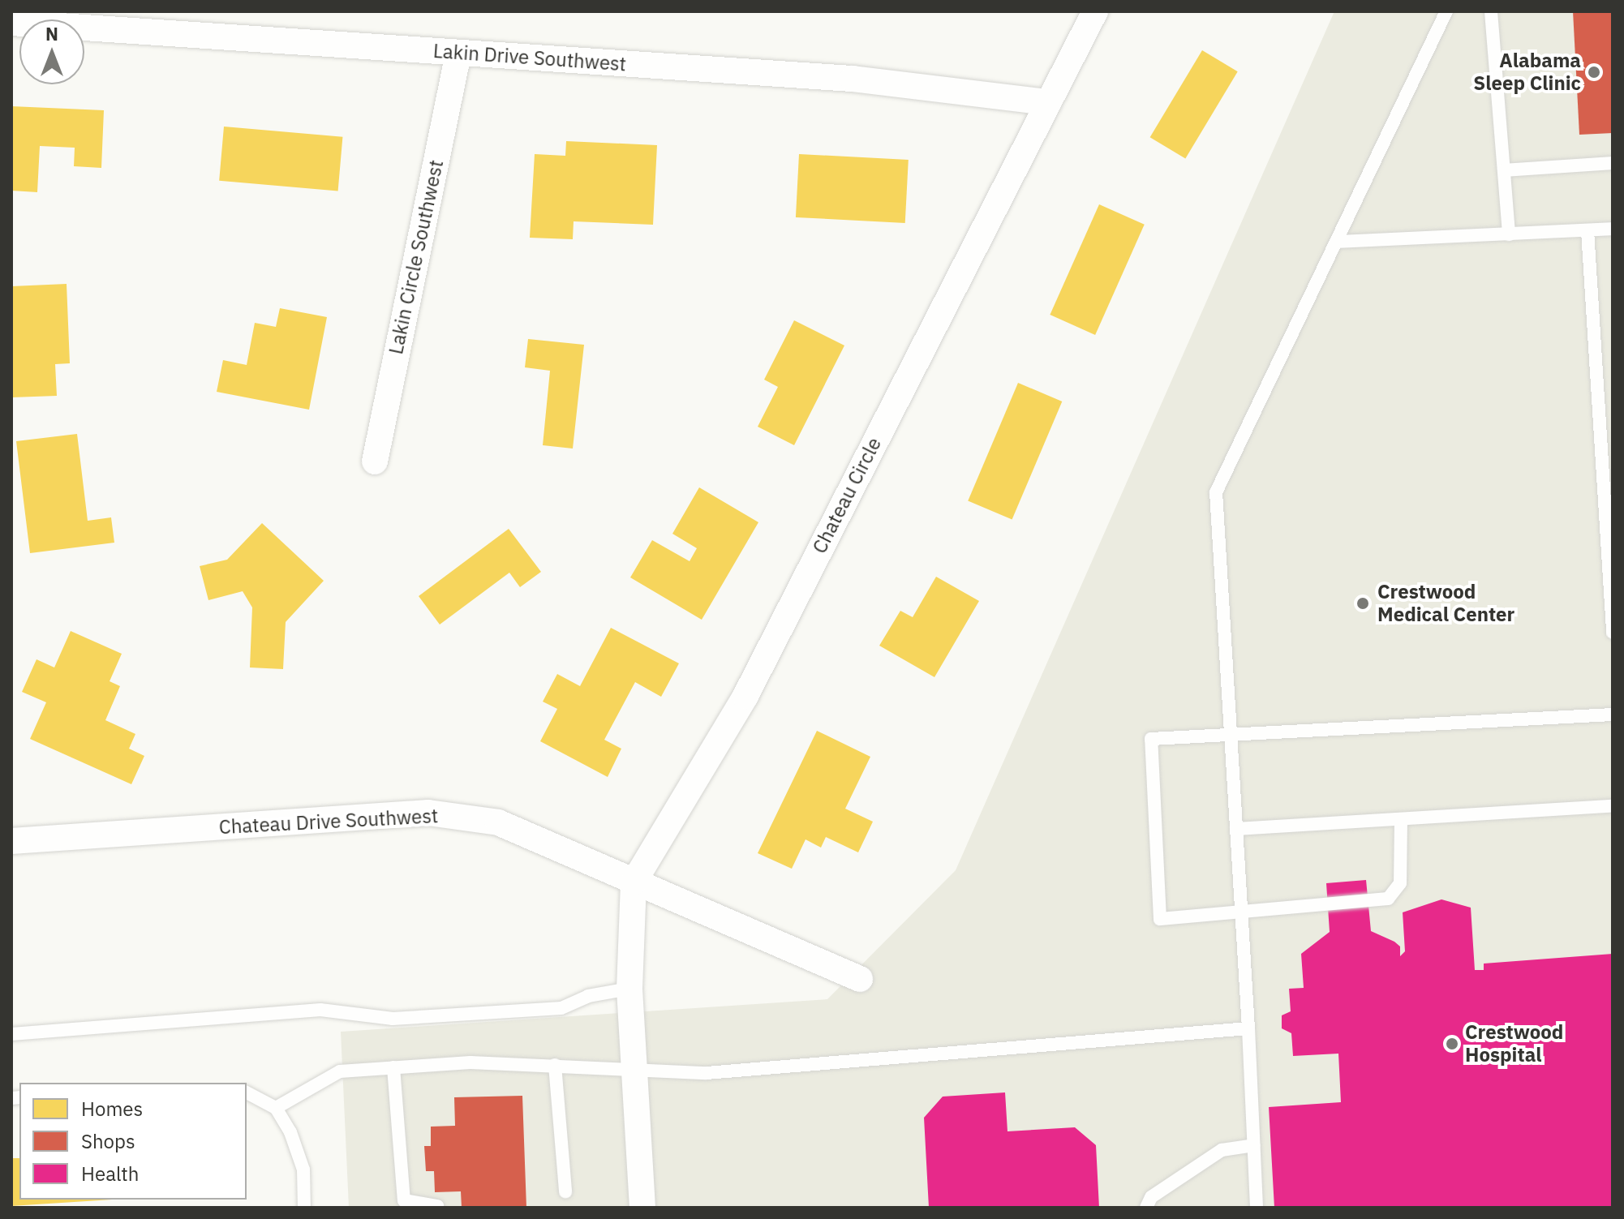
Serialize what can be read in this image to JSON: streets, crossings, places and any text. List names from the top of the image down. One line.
{"streets":{"street":["Lakin Drive Southwest","Lakin Circle Southwest","Chateau Circle","Chateau Drive Southwest"]},"crossings":[["Lakin Drive Southwest","Lakin Circle Southwest"],["Lakin Drive Southwest","Chateau Circle"],["Chateau Circle","Chateau Drive Southwest"]],"places":["Alabama Sleep Clinic","Crestwood Medical Center","Crestwood Hospital"],"legend":["Homes","Shops","Health"],"north":"top"}
